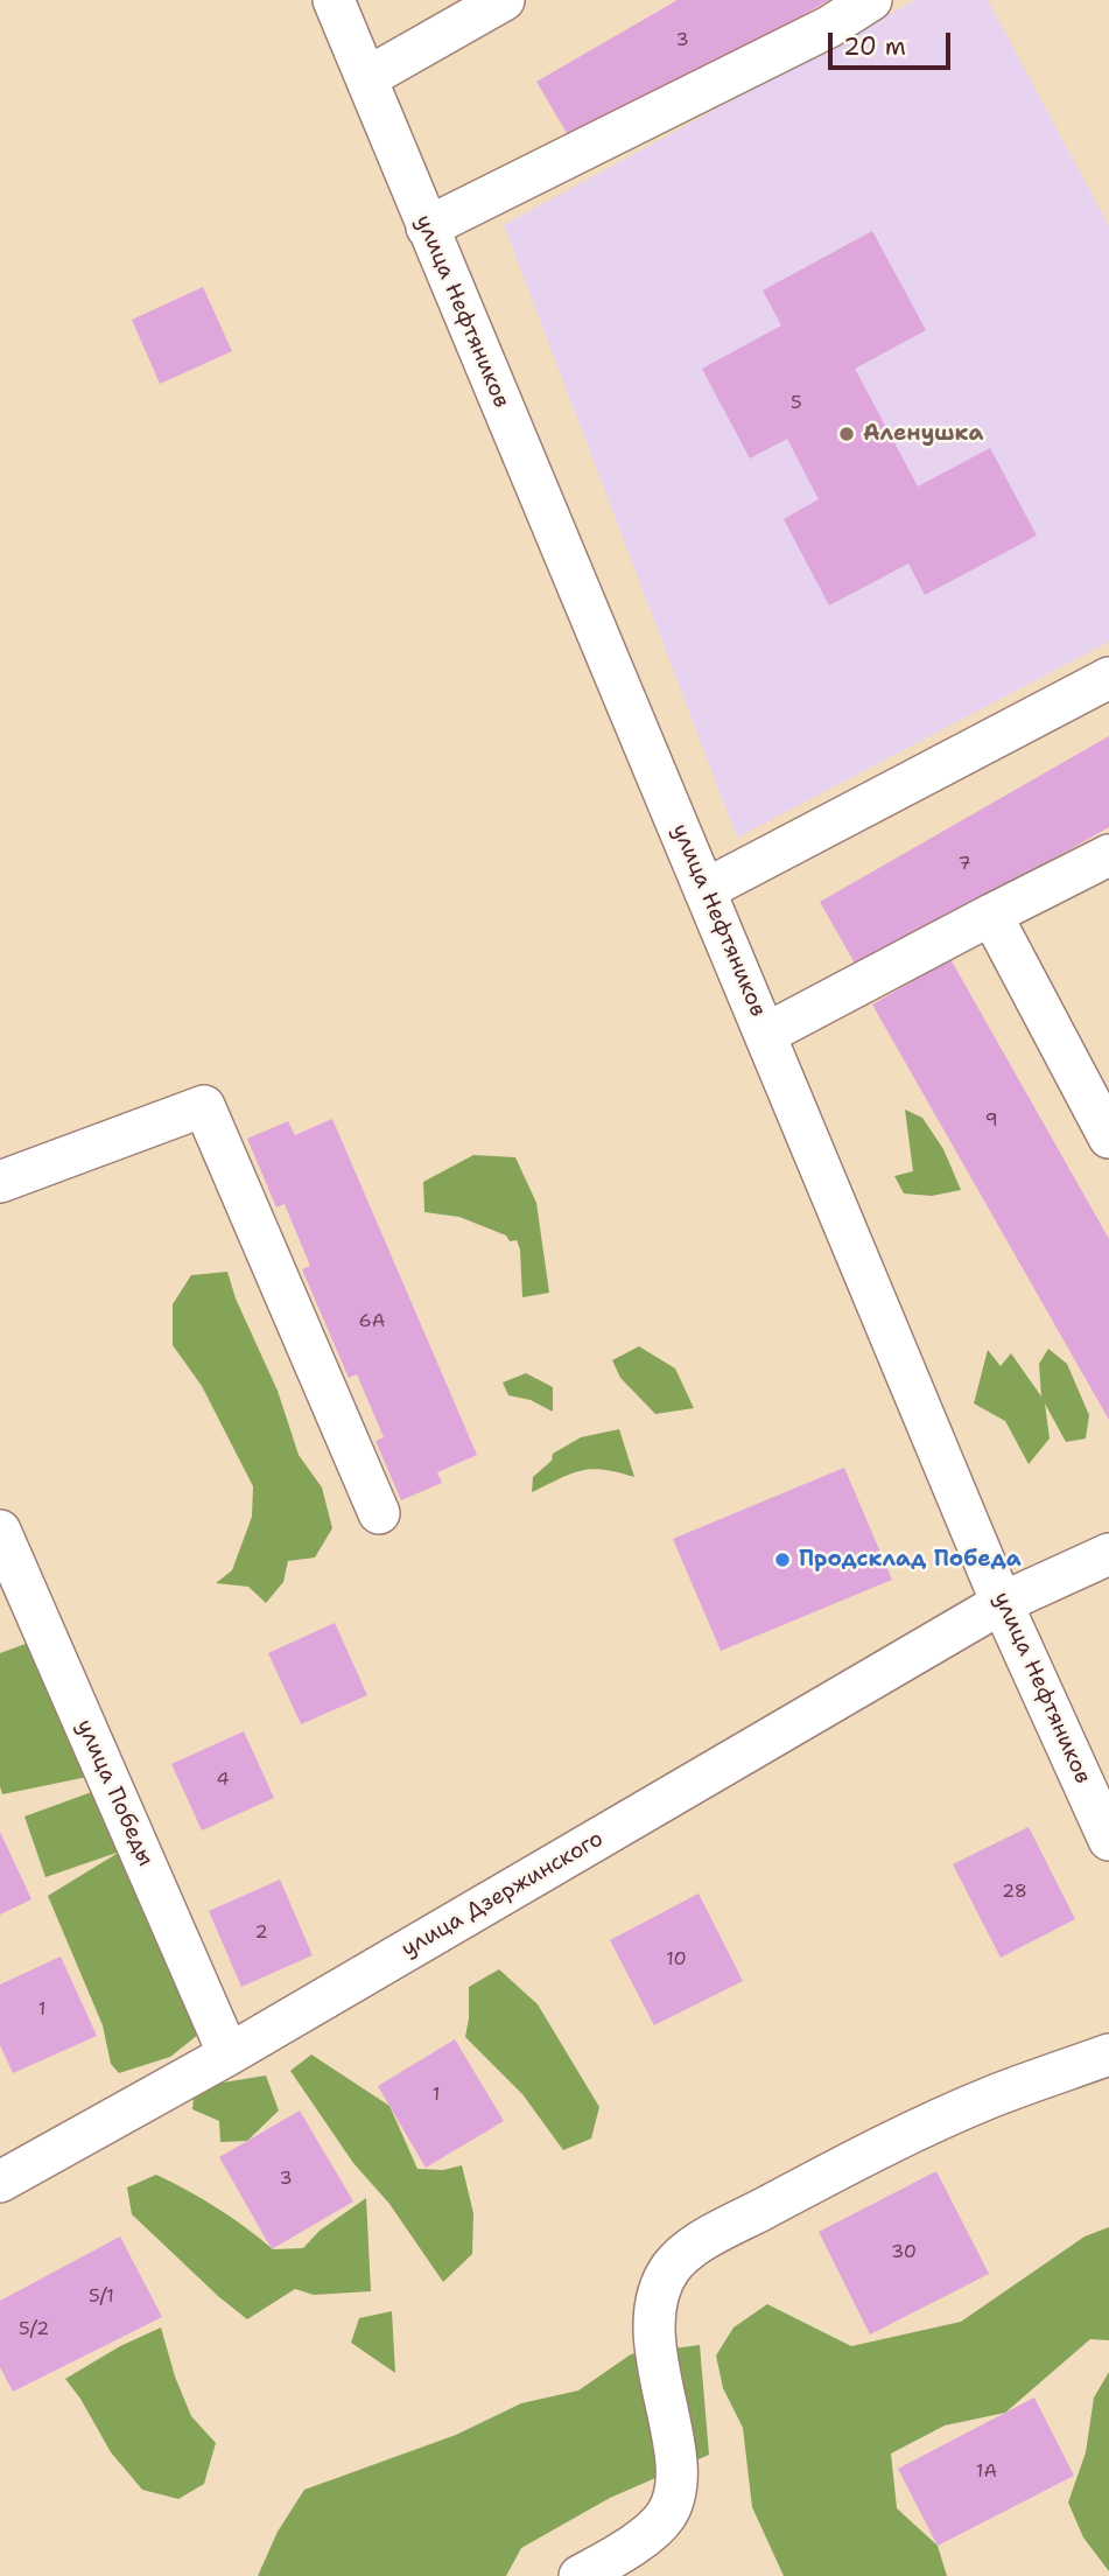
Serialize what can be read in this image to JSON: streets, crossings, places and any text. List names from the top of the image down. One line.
{"streets":{"street":["улица Нефтяников","улица Победы","улица Дзержинского"]},"crossings":[["улица Нефтяников","улица Дзержинского"],["улица Победы","улица Дзержинского"]],"places":["Аленушка","Продсклад Победа"],"house_numbers":["3","5","7","9","6А","4","28","2","10","1","1","3","30","5/1","5/2","1А"],"scale_bar":"20 m"}
